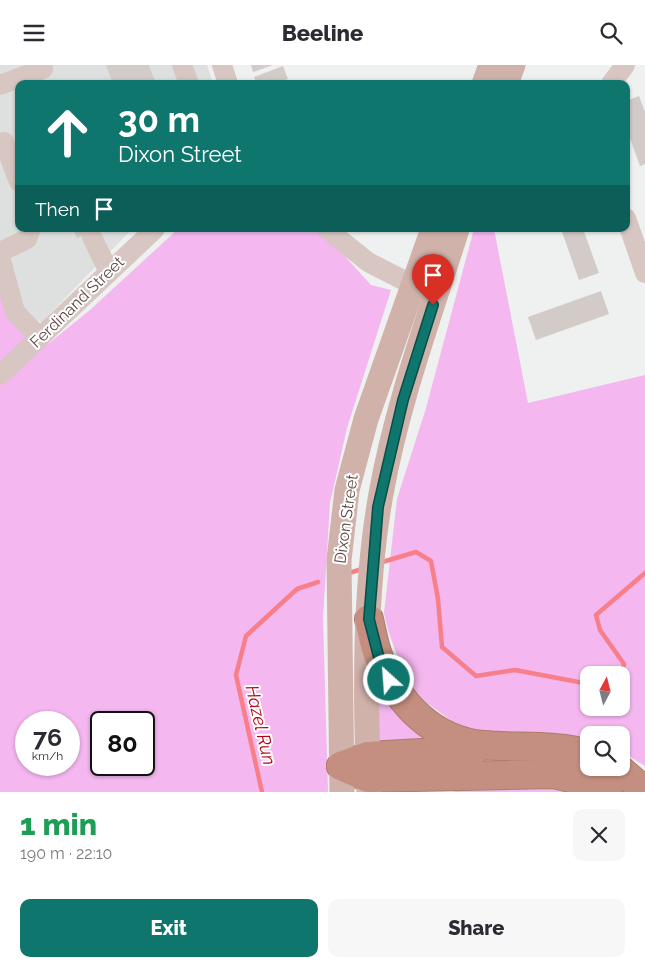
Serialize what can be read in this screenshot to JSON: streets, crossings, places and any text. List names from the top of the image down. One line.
{"streets":{"main road":["Dixon Street"],"street":["Ferdinand Street"]},"water":["Hazel Run"],"north":"top","page":{"header":"Beeline","turn":["30 m","Dixon Street"],"then":"Then","speed":"76 km/h","limit":"80","heading":["1 min","190 m · 22:10"],"buttons":["Exit","Share"]}}
